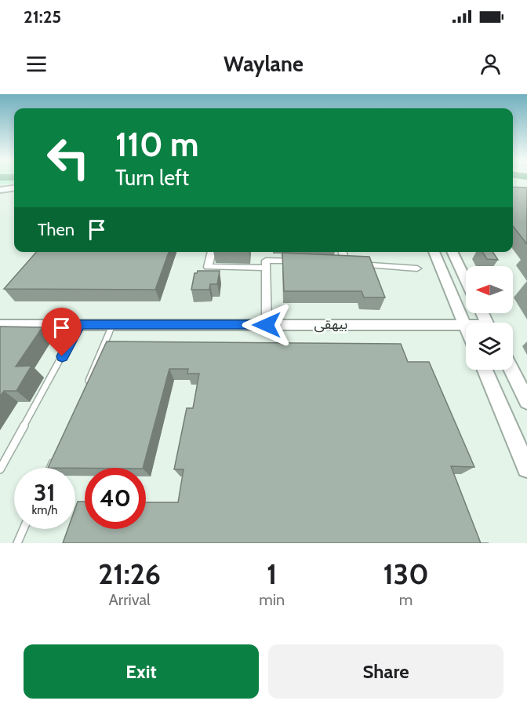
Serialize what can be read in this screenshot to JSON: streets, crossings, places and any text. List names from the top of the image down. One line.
{"streets":{"street":["بیهقی"]},"north":"left","page":{"status":"21:25","header":"Waylane","turn":["110 m","Turn left"],"then":"Then","speed":"31 km/h","limit":"40","eta":["21:26","Arrival","1","min","130","m"],"buttons":["Exit","Share"]}}
